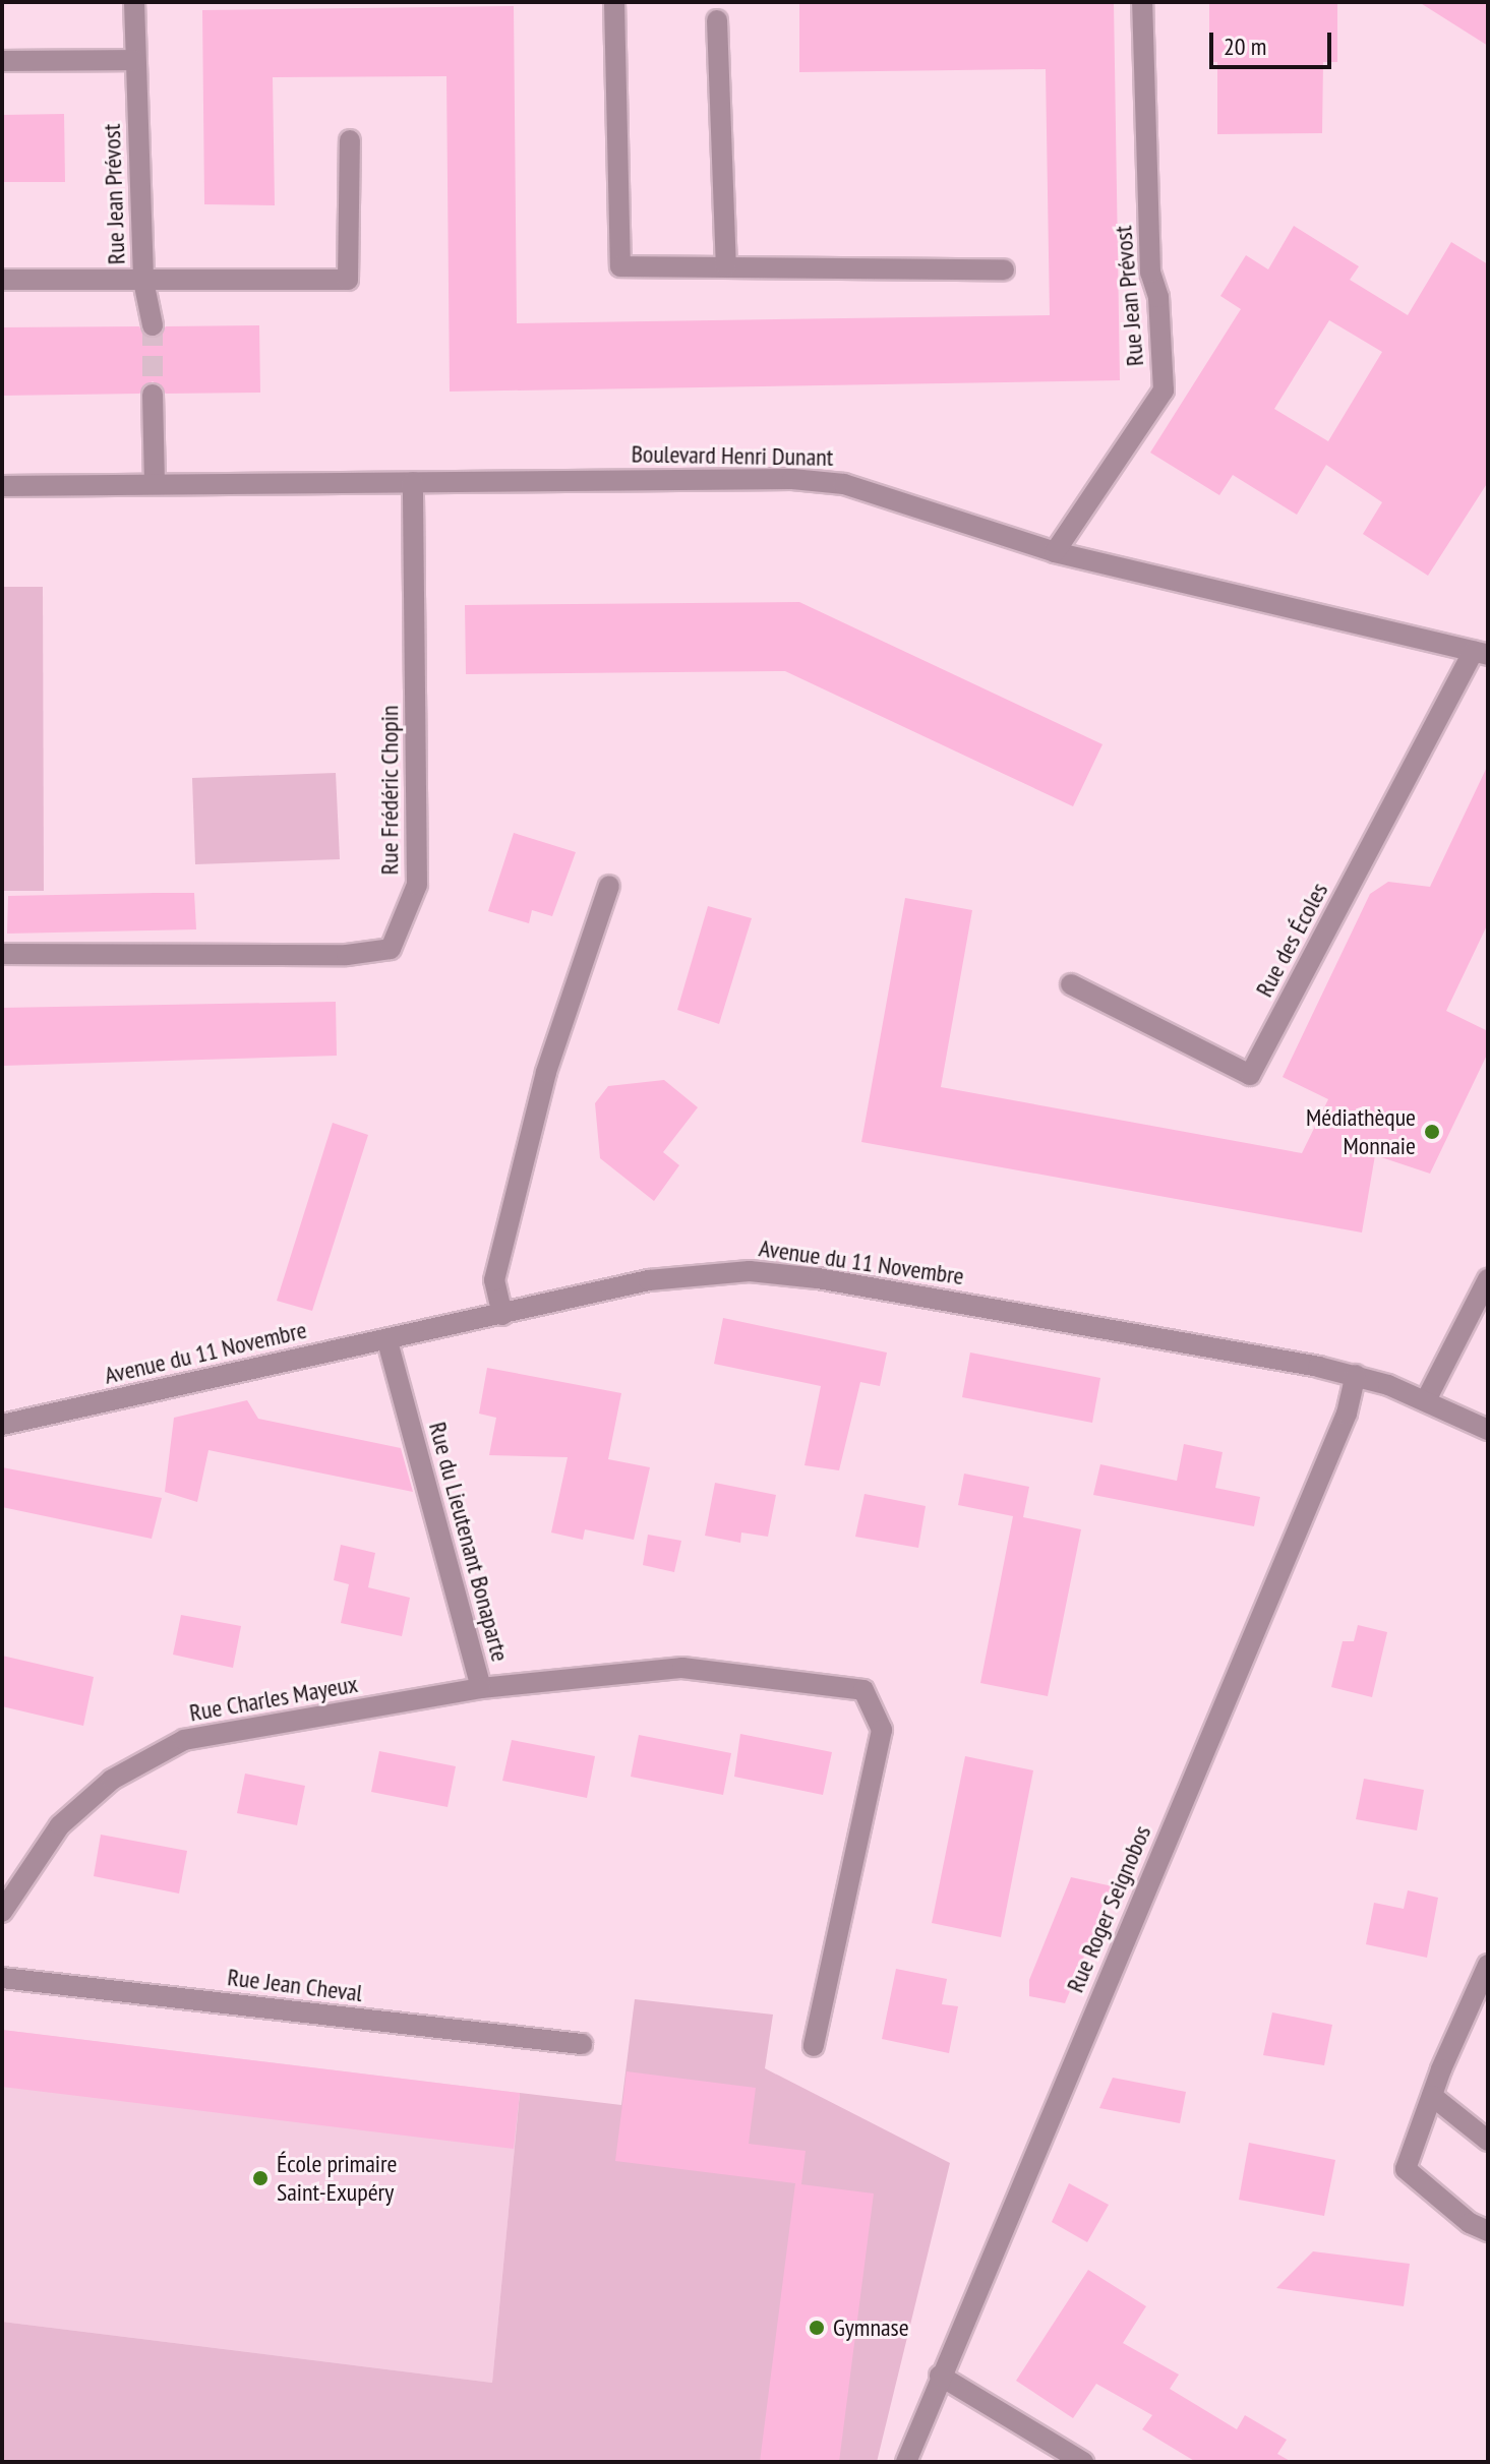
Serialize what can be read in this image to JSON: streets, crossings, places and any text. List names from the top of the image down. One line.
{"streets":{"street":["Rue Jean Prévost","Boulevard Henri Dunant","Rue Frédéric Chopin","Rue des Écoles","Avenue du 11 Novembre","Rue du Lieutenant Bonaparte","Rue Charles Mayeux","Rue Roger Seignobos","Rue Jean Cheval"]},"crossings":[["Rue Jean Prévost","Boulevard Henri Dunant"],["Boulevard Henri Dunant","Rue Frédéric Chopin"],["Boulevard Henri Dunant","Rue des Écoles"],["Avenue du 11 Novembre","Rue du Lieutenant Bonaparte"],["Avenue du 11 Novembre","Rue Roger Seignobos"],["Rue du Lieutenant Bonaparte","Rue Charles Mayeux"]],"places":["Médiathèque Monnaie","École primaire Saint-Exupéry","Gymnase"],"scale_bar":"20 m"}
